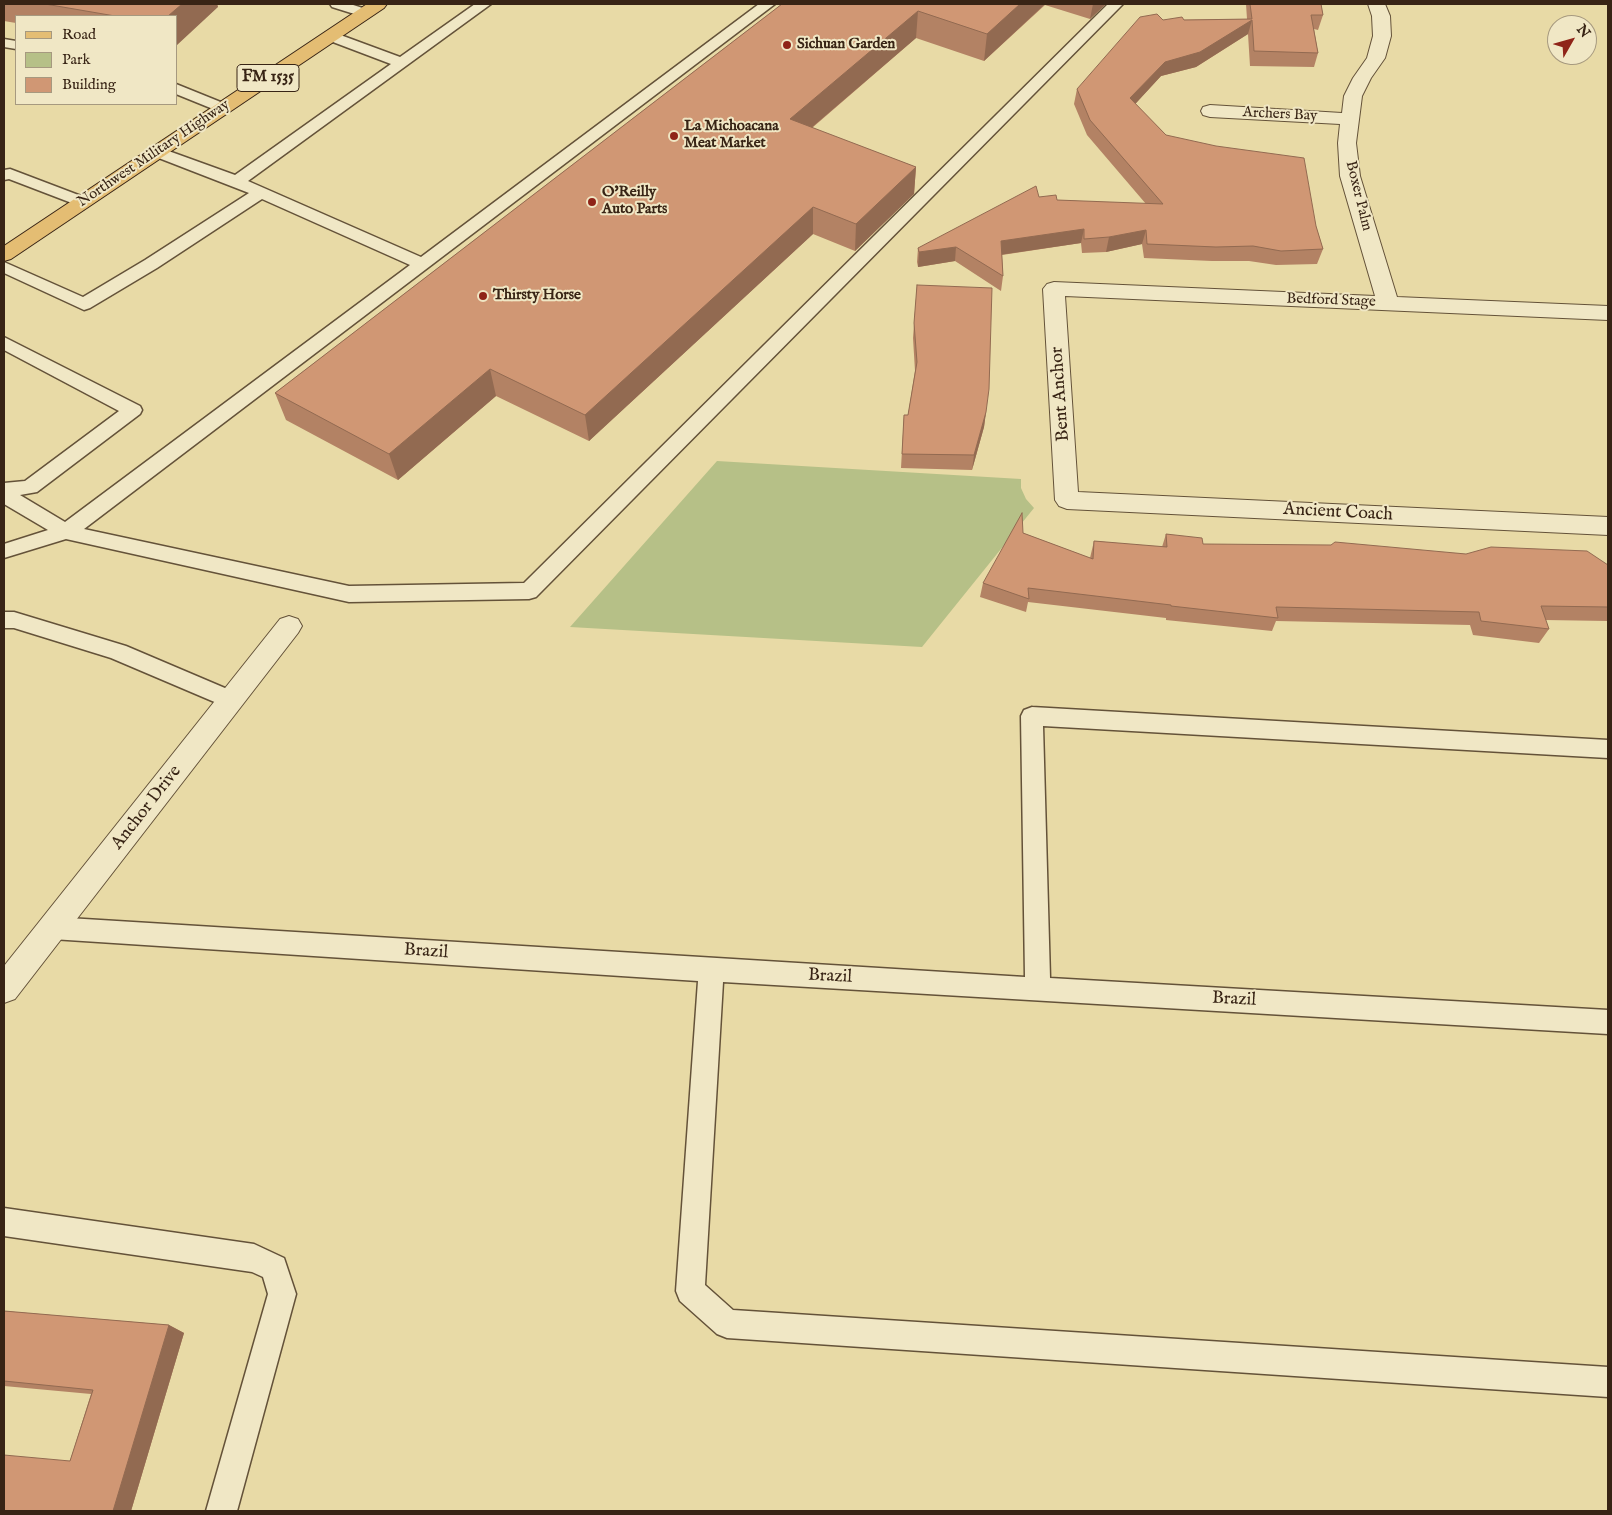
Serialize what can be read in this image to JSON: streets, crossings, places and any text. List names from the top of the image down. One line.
{"streets":{"main road":["FM 1535","Northwest Military Highway"],"street":["Archers Bay","Boxer Palm","Bedford Stage","Bent Anchor","Ancient Coach","Anchor Drive"],"lane":["Brazil"]},"crossings":[["Archers Bay","Boxer Palm"],["Boxer Palm","Bedford Stage"],["Bedford Stage","Bent Anchor"],["Bent Anchor","Ancient Coach"],["Anchor Drive","Brazil"]],"places":["Sichuan Garden","La Michoacana Meat Market","O'Reilly Auto Parts","Thirsty Horse"],"legend":["Road","Park","Building"],"north":"top right"}
